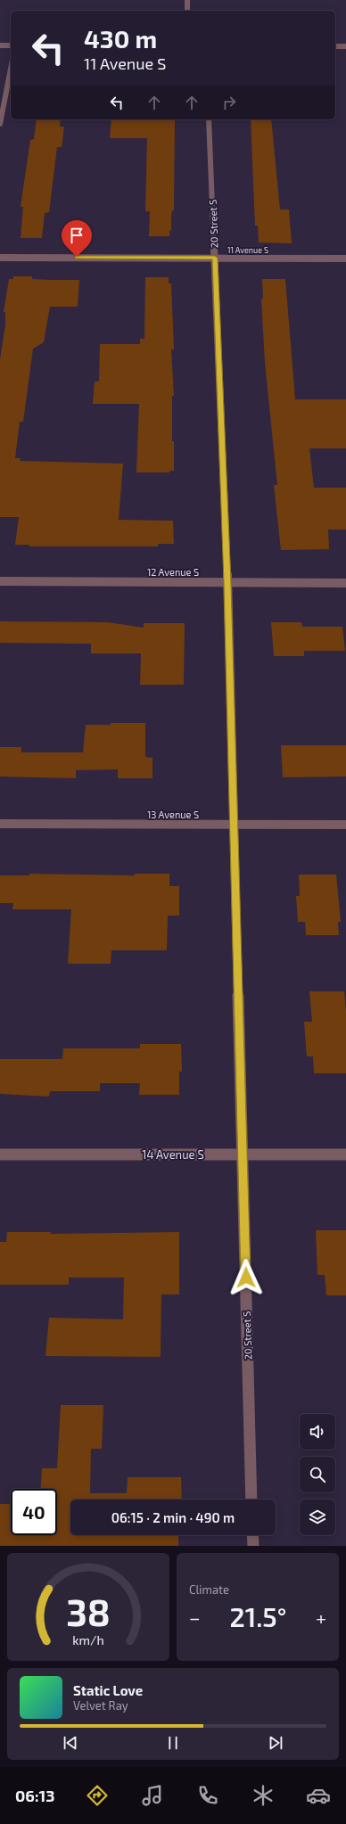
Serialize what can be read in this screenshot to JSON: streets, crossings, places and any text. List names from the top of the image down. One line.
{"streets":{"street":["20 Street S","11 Avenue S","12 Avenue S","13 Avenue S","14 Avenue S"]},"crossings":[["20 Street S","11 Avenue S"],["20 Street S","12 Avenue S"],["20 Street S","13 Avenue S"],["20 Street S","14 Avenue S"]],"page":{"turn":["430 m","11 Avenue S"],"limit":"40","trip":"06:15 · 2 min · 490 m","tile":"Climate","heat":["−","21.5°","+"],"song":["Static Love","Velvet Ray"],"tabs":"06:13","gauge":["38","km/h"]}}
